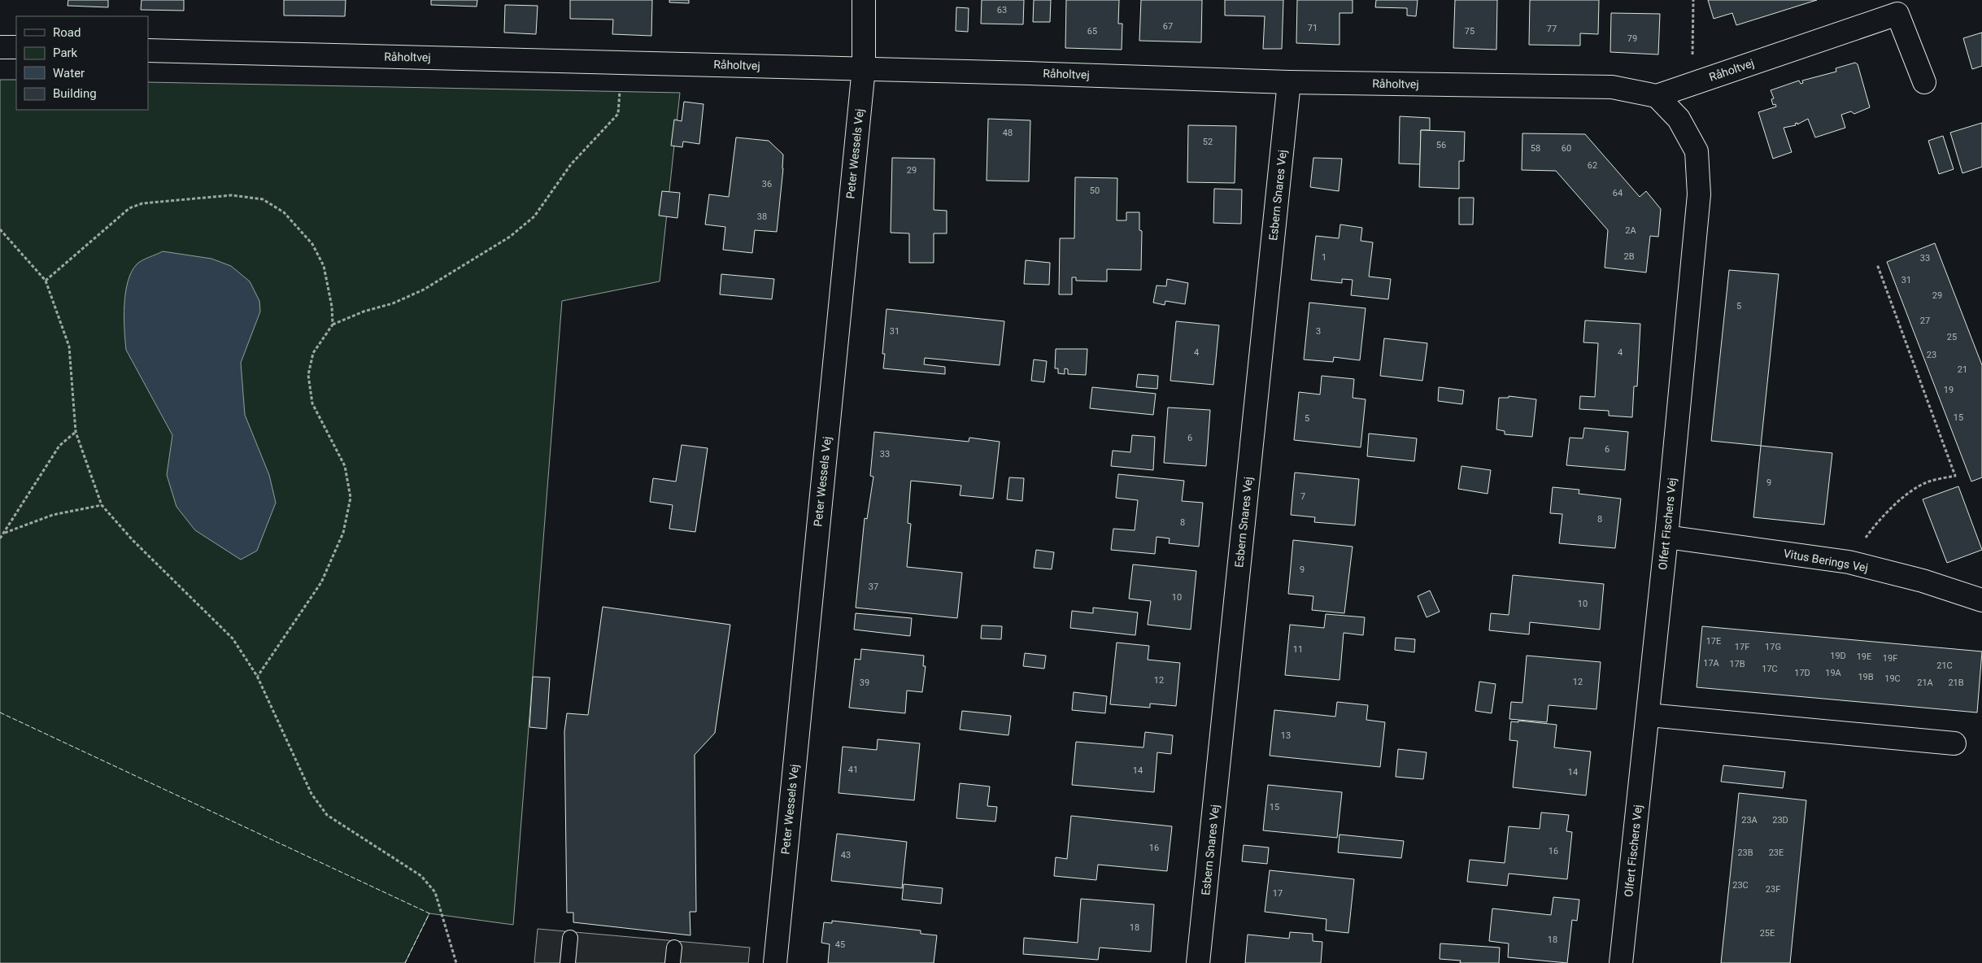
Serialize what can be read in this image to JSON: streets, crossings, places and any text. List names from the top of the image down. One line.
{"streets":{"street":["Råholtvej","Peter Wessels Vej","Esbern Snares Vej","Olfert Fischers Vej","Vitus Berings Vej"]},"crossings":[["Råholtvej","Peter Wessels Vej"],["Råholtvej","Esbern Snares Vej"],["Råholtvej","Olfert Fischers Vej"],["Olfert Fischers Vej","Vitus Berings Vej"]],"house_numbers":["63","67","71","77","65","75","79","48","52","56","58","60","62","29","36","50","64","38","2A","2B","1","33","31","29","5","27","31","3","25","4","4","23","21","19","15","5","6","6","33","9","7","8","8","9","37","10","10","17E","17F","17G","11","19D","19E","19F","17A","17B","21C","17C","17D","19A","19B","19C","12","12","39","21A","21B","13","41","14","14","15","23A","23D","16","16","23B","23E","43","23C","23F","17","18","25E","18","45"],"legend":["Road","Park","Water","Building"]}
